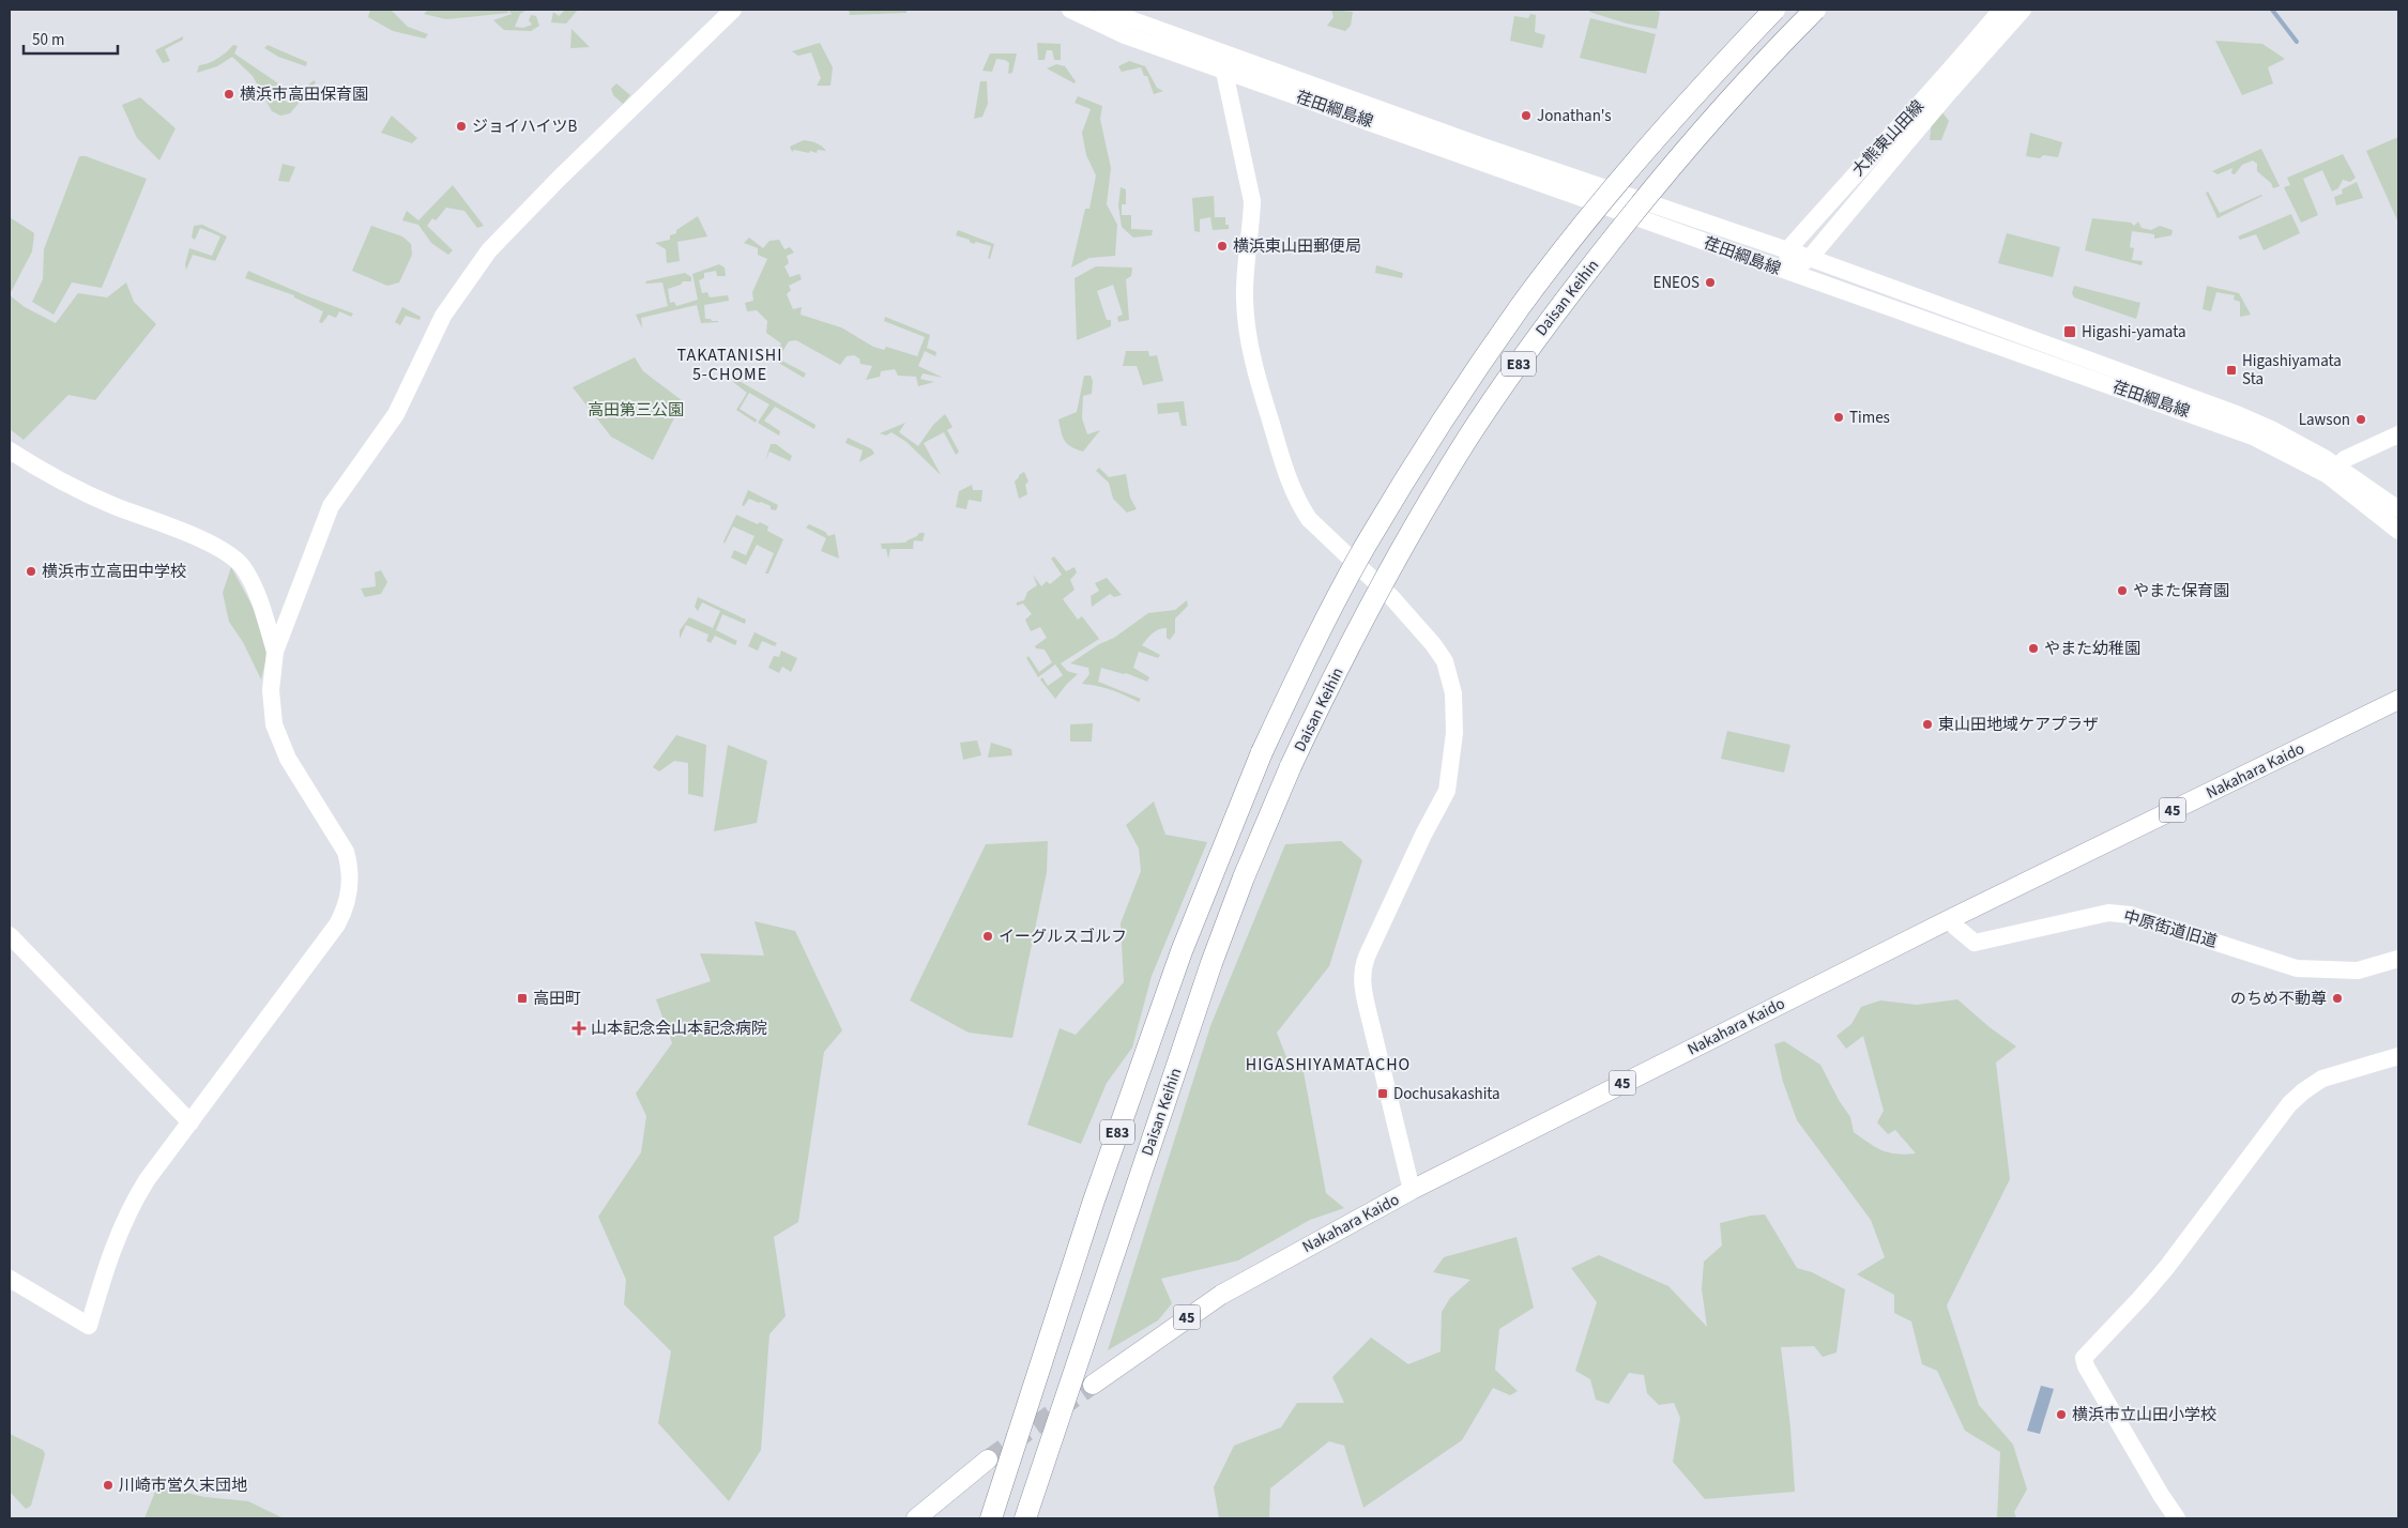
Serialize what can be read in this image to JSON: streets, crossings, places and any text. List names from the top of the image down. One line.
{"streets":{"highway":["Daisan Keihin","E83"],"main road":["Nakahara Kaido","45"],"street":["荏田綱島線","大熊東山田線","中原街道旧道"]},"crossings":[["荏田綱島線","大熊東山田線"],["Nakahara Kaido","中原街道旧道"]],"districts":["TAKATANISHI 5-CHOME","HIGASHIYAMATACHO"],"parks":["高田第三公園"],"places":{"other":["横浜市高田保育園","Jonathan's","ジョイハイツB","横浜東山田郵便局","ENEOS","Times","Lawson","横浜市立高田中学校","やまた保育園","やまた幼稚園","東山田地域ケアプラザ","イーグルスゴルフ","のちめ不動尊","横浜市立山田小学校","川崎市営久末団地"],"transit":["Higashi-yamata","Higashiyamata Sta","高田町","Dochusakashita"],"health":["山本記念会山本記念病院"]},"scale_bar":"50 m"}
